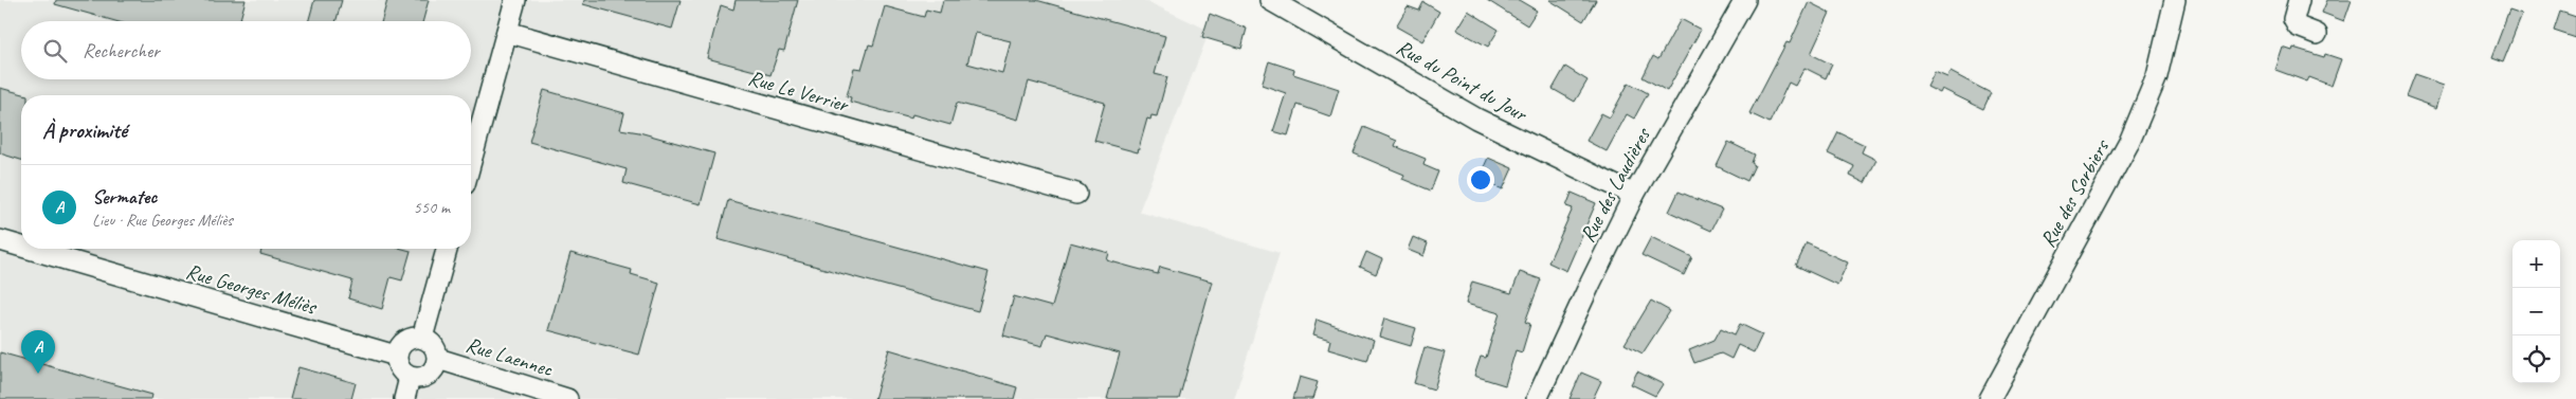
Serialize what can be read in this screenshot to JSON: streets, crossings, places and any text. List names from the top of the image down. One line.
{"streets":{"street":["Rue du Point du Jour","Rue Le Verrier","Rue des Laudières","Rue des Sorbiers","Rue Georges Méliès","Rue Laennec"]},"crossings":[["Rue du Point du Jour","Rue des Laudières"],["Rue Georges Méliès","Rue Laennec"]],"page":{"search":"Rechercher","heading":"À proximité","list":[{"mark":"A","name":"Sermatec","note":"Lieu · Rue Georges Méliès","value":"550 m"}],"map_buttons":["+","−"],"pins":"A"}}
